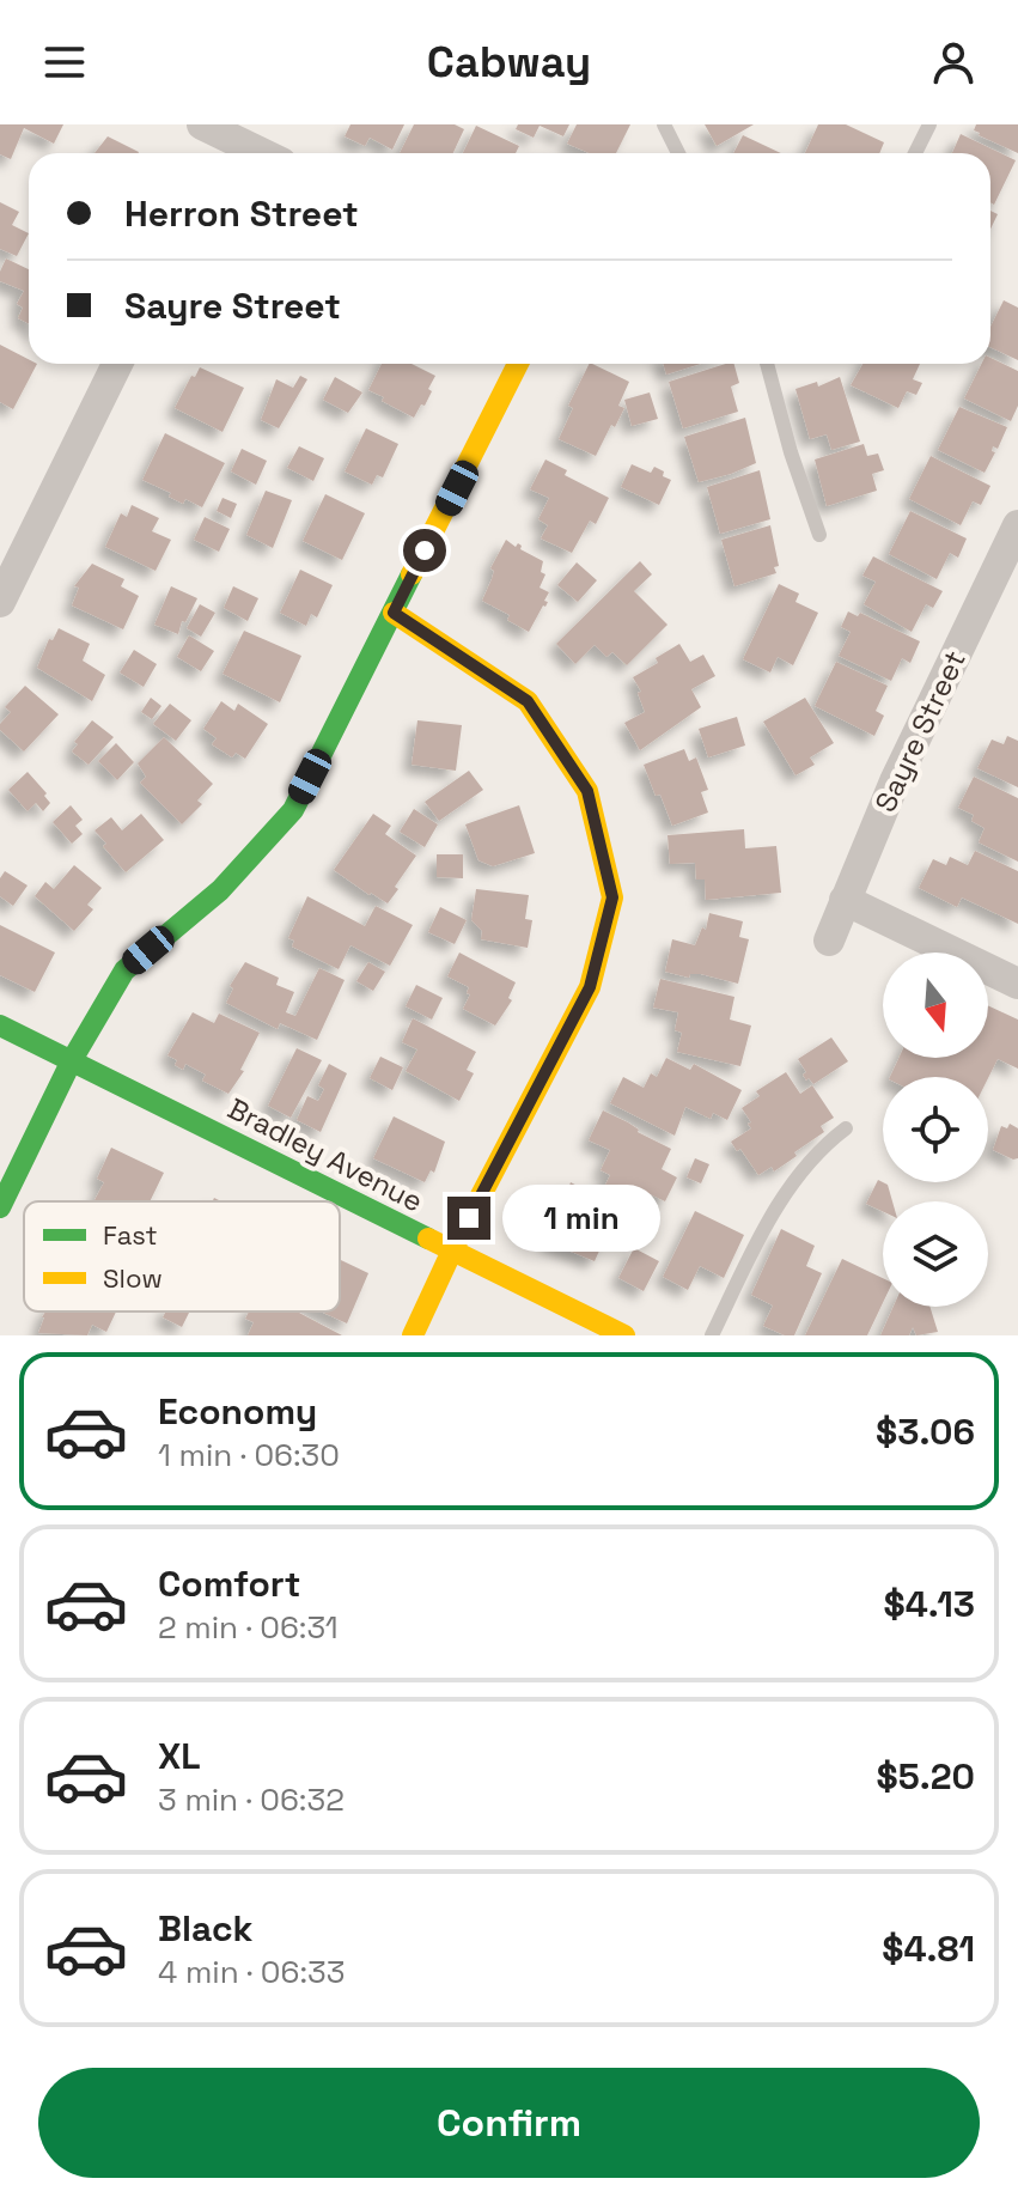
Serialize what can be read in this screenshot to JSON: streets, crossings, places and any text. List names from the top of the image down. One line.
{"streets":{"street":["Sayre Street","Bradley Avenue"]},"legend":["Fast","Slow"],"north":"bottom","page":{"header":"Cabway","banner":["Herron Street","Sayre Street"],"bubble":"1 min","list":[{"name":"Economy","note":"1 min · 06:30","value":"$3.06"},{"name":"Comfort","note":"2 min · 06:31","value":"$4.13"},{"name":"XL","note":"3 min · 06:32","value":"$5.20"},{"name":"Black","note":"4 min · 06:33","value":"$4.81"}],"buttons":"Confirm"}}
